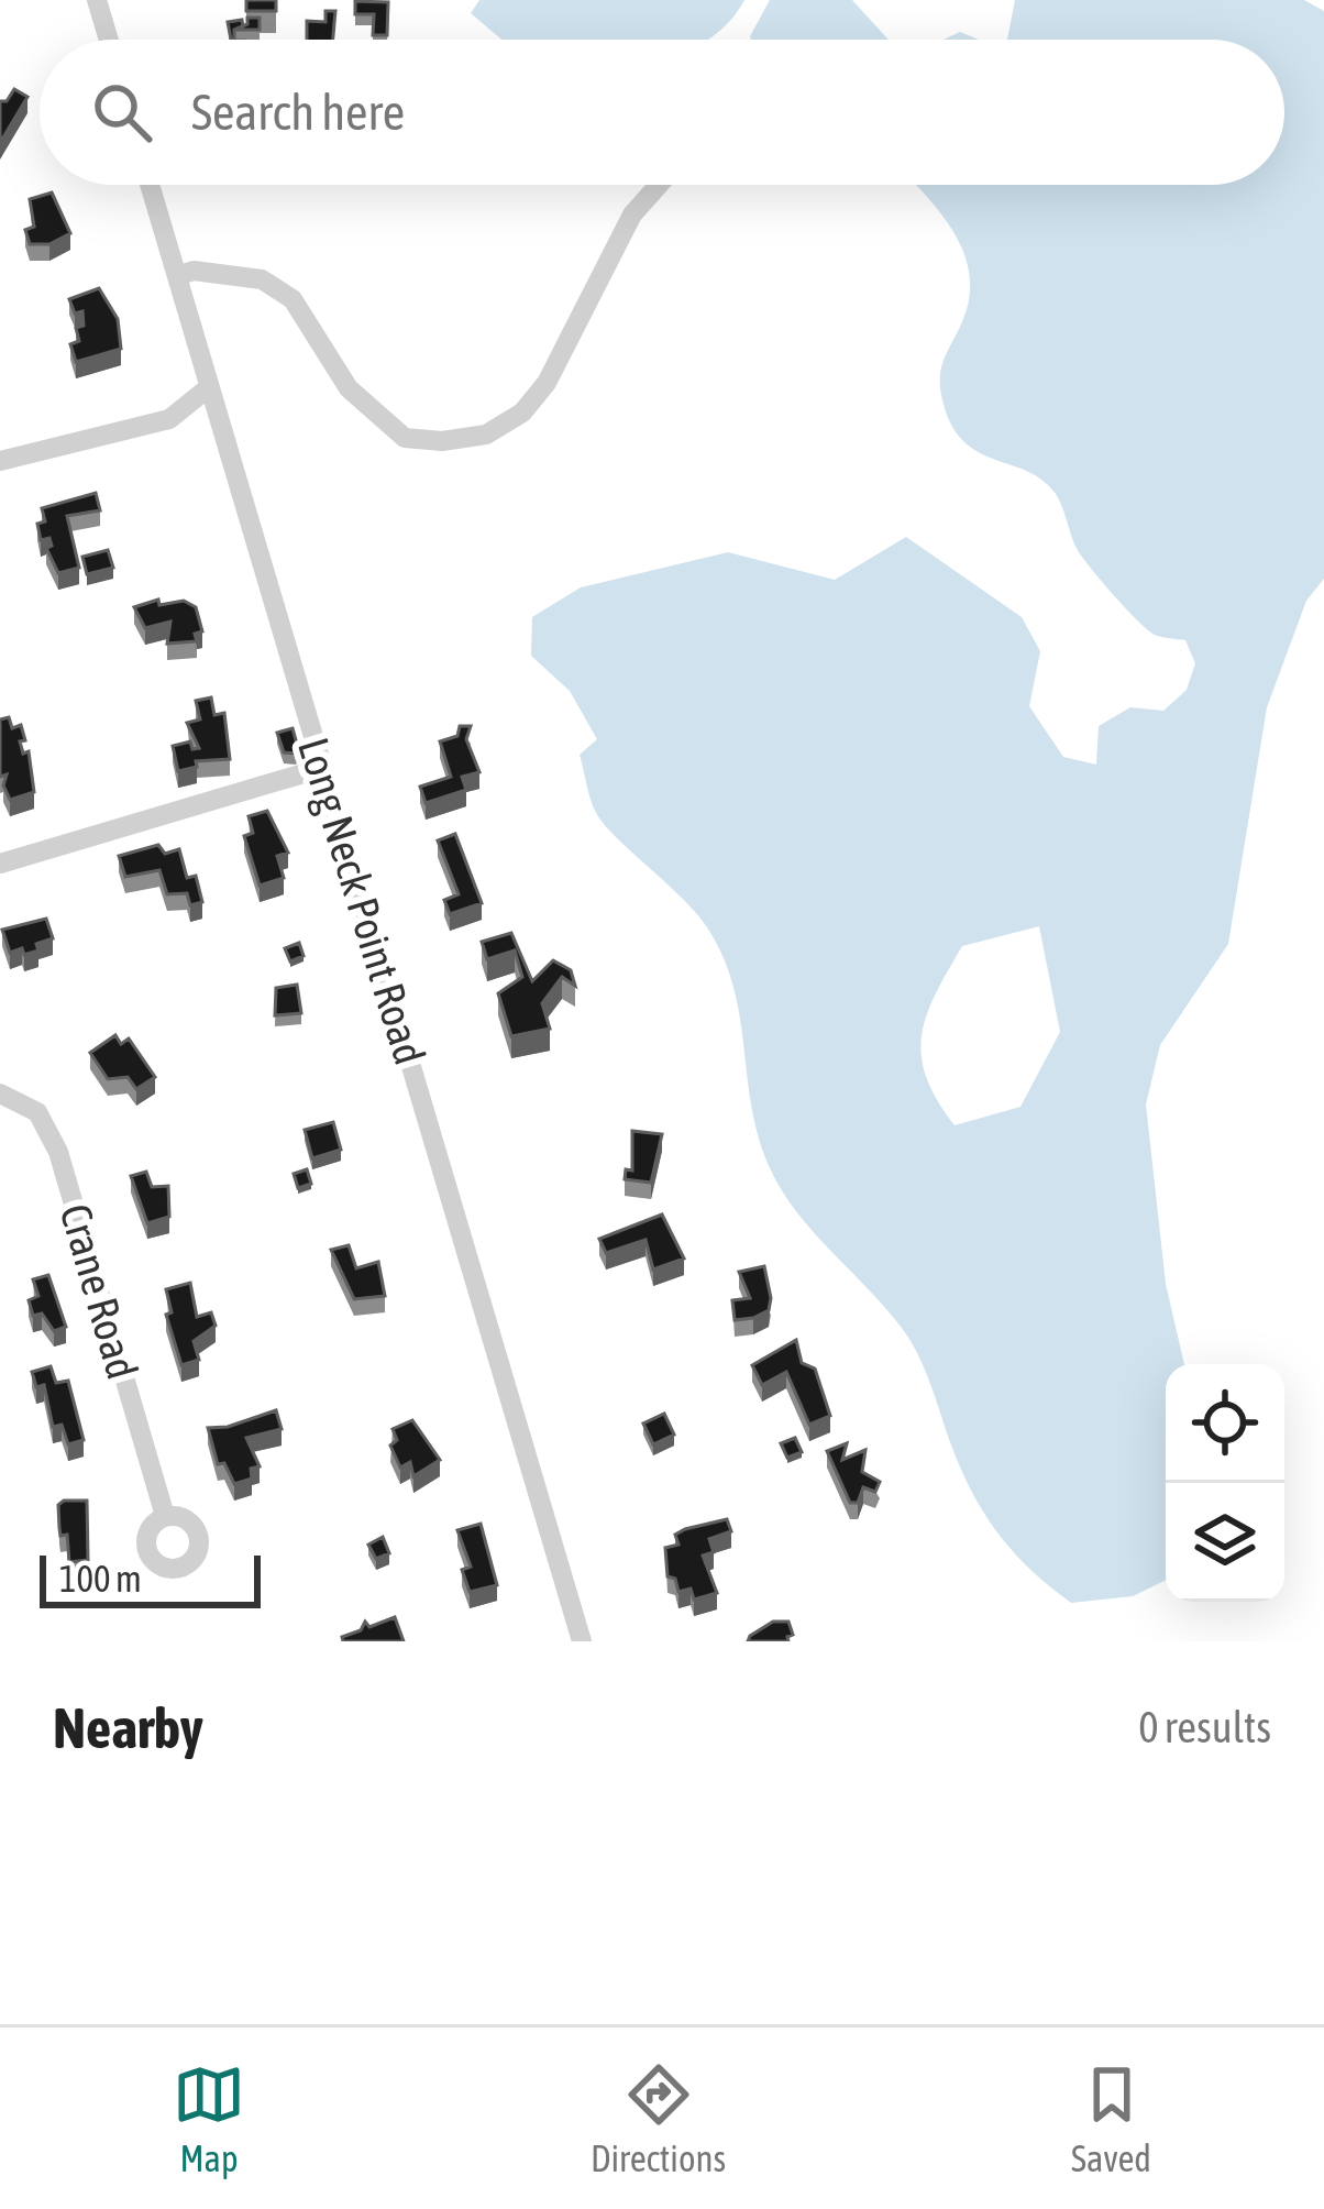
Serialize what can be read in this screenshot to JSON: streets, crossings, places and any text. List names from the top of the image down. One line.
{"streets":{"street":["Long Neck Point Road","Crane Road"]},"scale_bar":"100 m","page":{"search":"Search here","scale":"100 m","heading":["Nearby","0 results"],"nav":["Map","Directions","Saved"]}}
